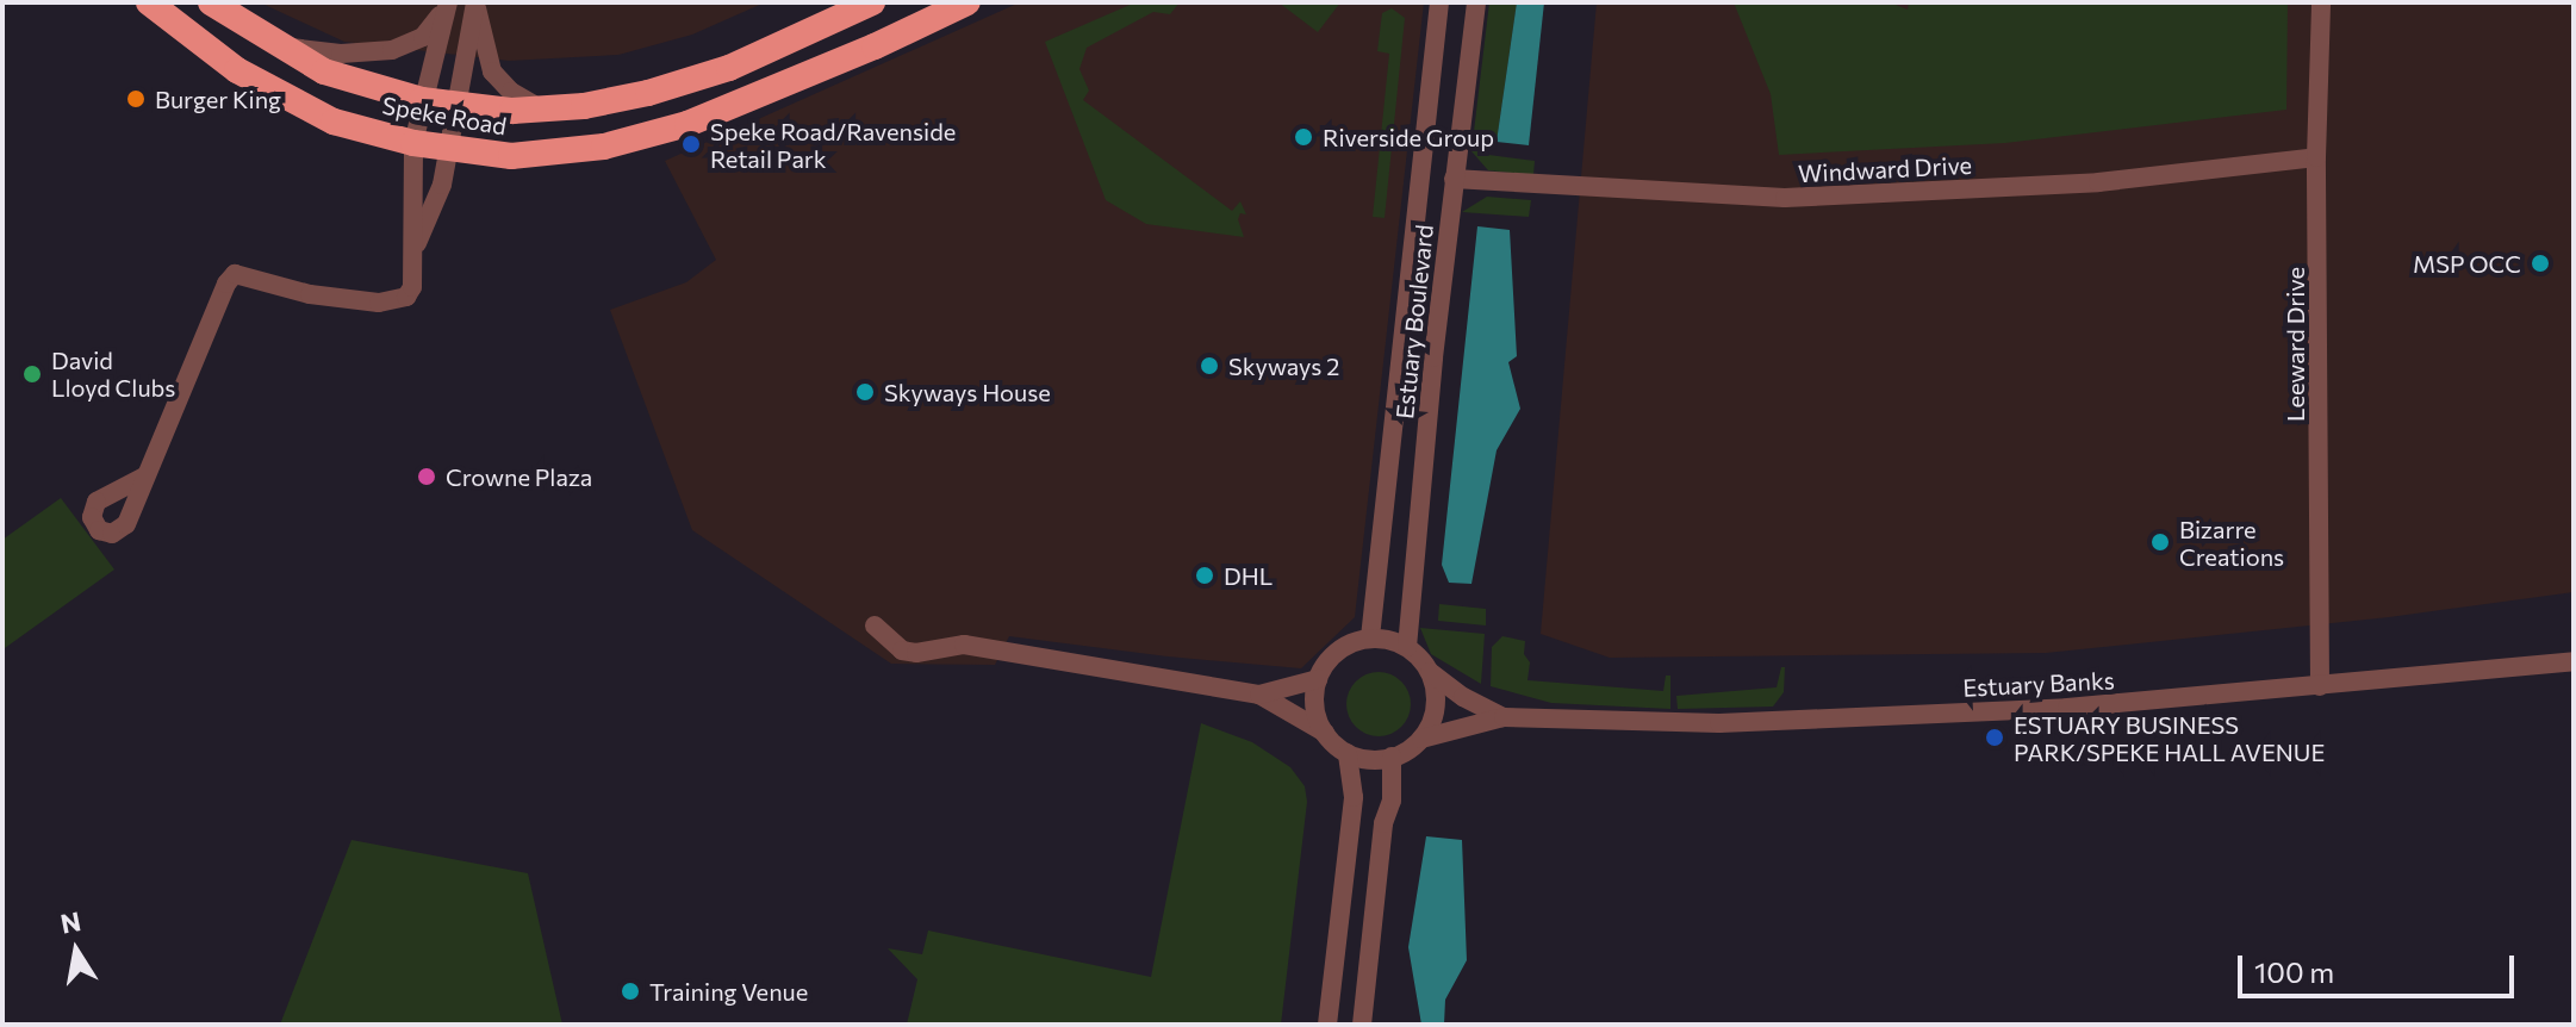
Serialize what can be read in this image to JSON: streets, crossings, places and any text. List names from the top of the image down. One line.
{"streets":{"highway":["Speke Road"],"street":["Windward Drive","Estuary Boulevard","Leeward Drive","Estuary Banks"]},"crossings":[["Windward Drive","Estuary Boulevard"],["Windward Drive","Leeward Drive"],["Estuary Boulevard","Estuary Banks"],["Leeward Drive","Estuary Banks"]],"places":["Burger King","Riverside Group","Speke Road/Ravenside Retail Park","MSP OCC","Skyways 2","David Lloyd Clubs","Skyways House","Crowne Plaza","Bizarre Creations","DHL","ESTUARY BUSINESS PARK/SPEKE HALL AVENUE","Training Venue"],"scale_bar":"100 m","north":"top"}
